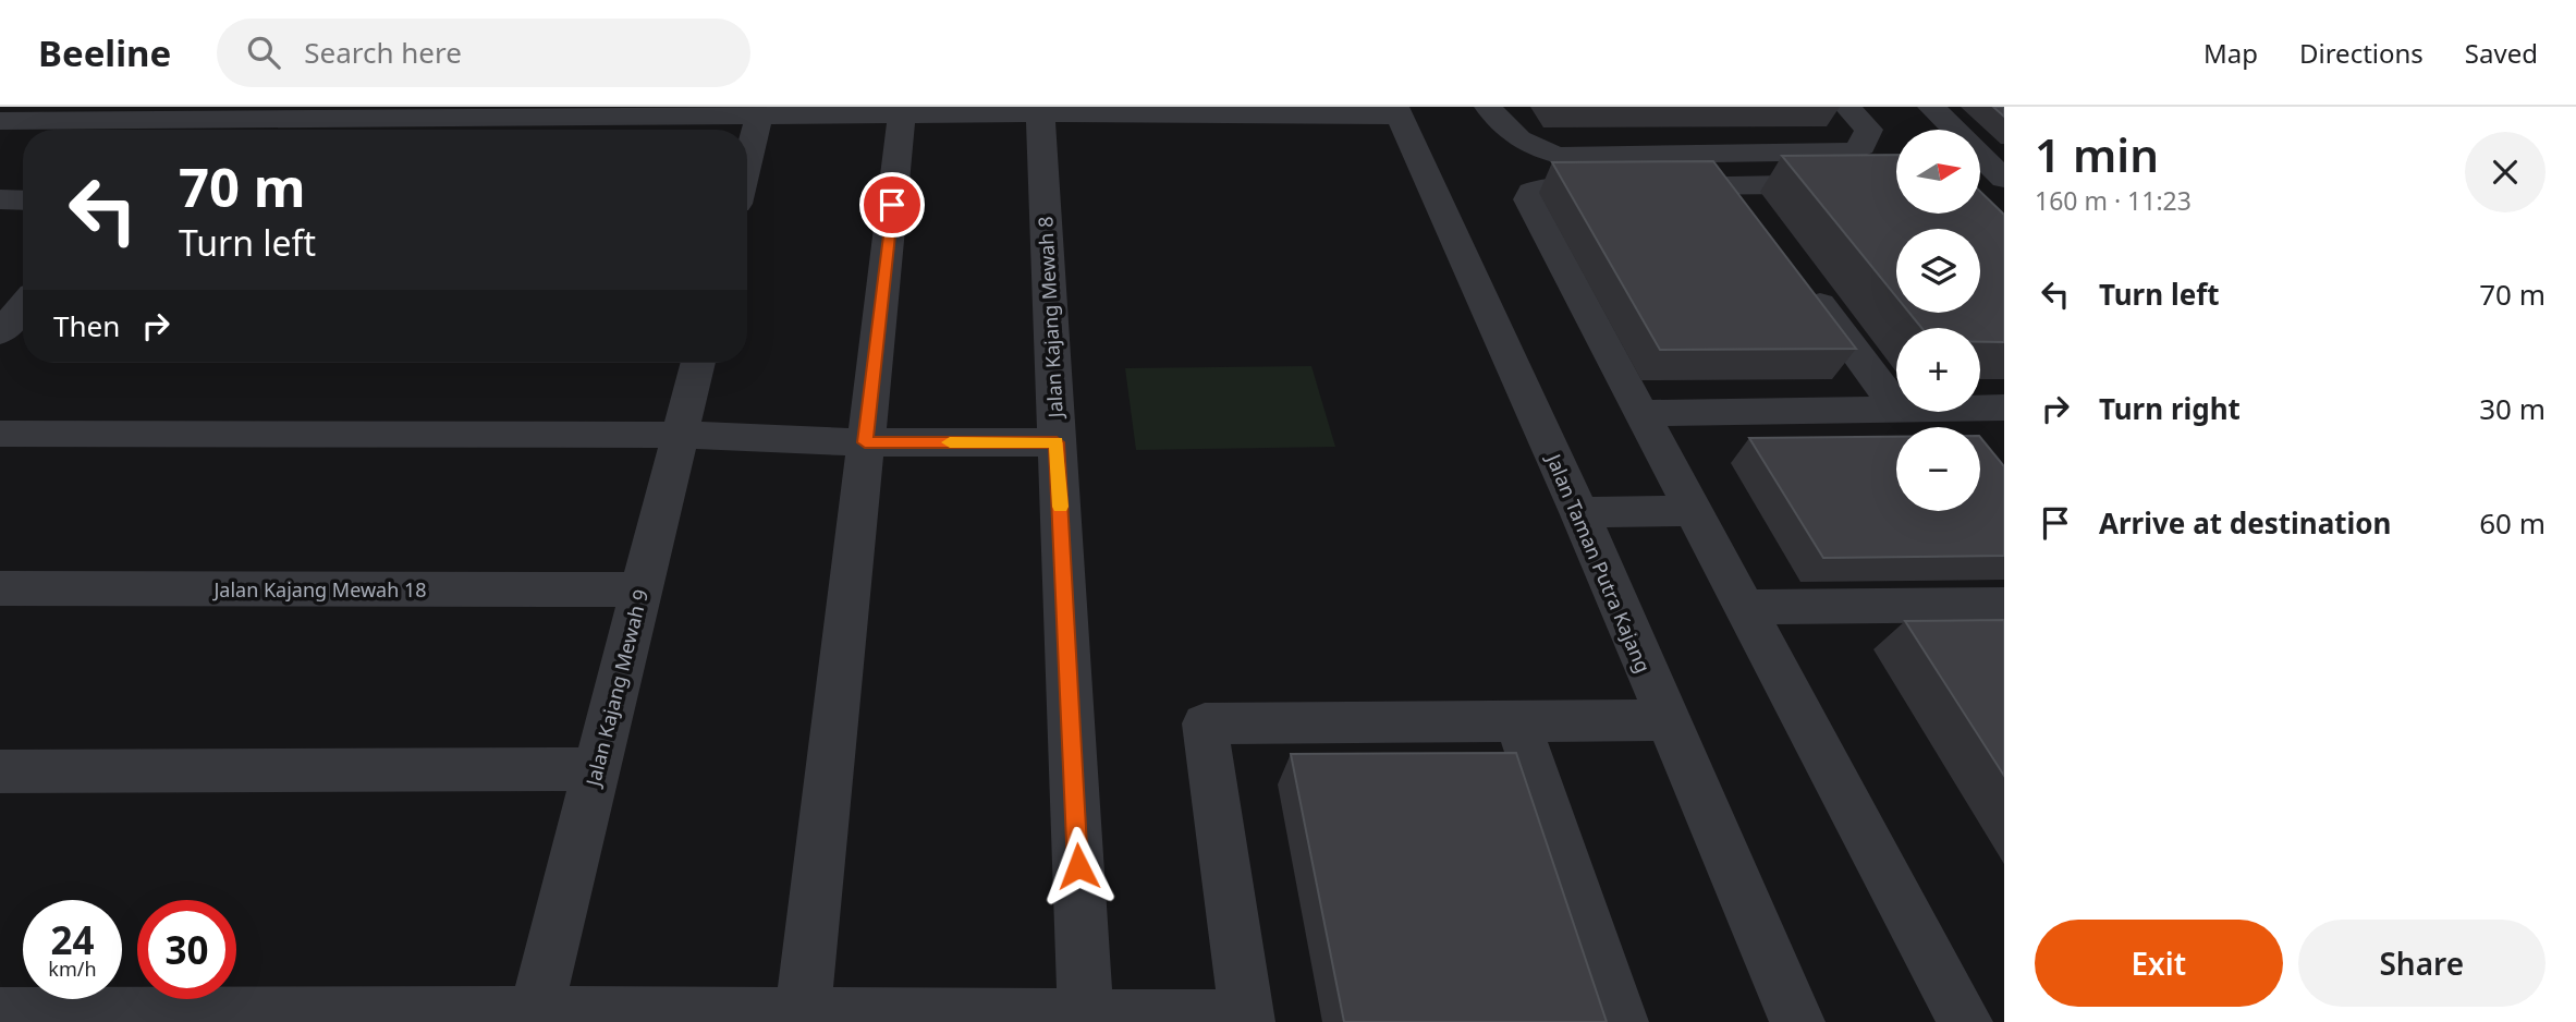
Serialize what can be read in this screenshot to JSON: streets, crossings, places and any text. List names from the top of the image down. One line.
{"streets":{"street":["Jalan Kajang Mewah 8","Jalan Taman Putra Kajang","Jalan Kajang Mewah 18","Jalan Kajang Mewah 9"]},"crossings":[["Jalan Kajang Mewah 18","Jalan Kajang Mewah 9"]],"north":"right","page":{"header":"Beeline","search":"Search here","nav":["Map","Directions","Saved"],"heading":["1 min","160 m · 11:23"],"map_buttons":["+","−"],"turn":["70 m","Turn left"],"list":[{"name":"Turn left","value":"70 m"},{"name":"Turn right","value":"30 m"},{"name":"Arrive at destination","value":"60 m"}],"then":"Then","speed":"24 km/h","limit":"30","buttons":["Exit","Share"]}}
